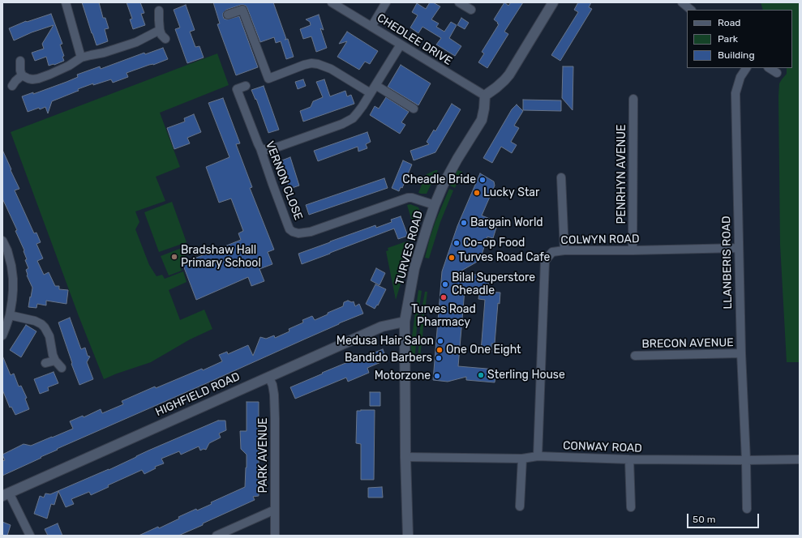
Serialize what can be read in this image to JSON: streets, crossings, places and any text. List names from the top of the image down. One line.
{"streets":{"street":["CHEDLEE DRIVE","PENRHYN AVENUE","VERNON CLOSE","COLWYN ROAD","TURVES ROAD","LLANBERIS ROAD","BRECON AVENUE","HIGHFIELD ROAD","CONWAY ROAD","PARK AVENUE"]},"crossings":[["CHEDLEE DRIVE","TURVES ROAD"],["PENRHYN AVENUE","COLWYN ROAD"],["VERNON CLOSE","TURVES ROAD"],["COLWYN ROAD","LLANBERIS ROAD"],["COLWYN ROAD","CONWAY ROAD"],["TURVES ROAD","HIGHFIELD ROAD"],["TURVES ROAD","CONWAY ROAD"],["LLANBERIS ROAD","BRECON AVENUE"],["LLANBERIS ROAD","CONWAY ROAD"],["HIGHFIELD ROAD","PARK AVENUE"]],"places":["Cheadle Bride","Lucky Star","Bargain World","Co-op Food","Bradshaw Hall Primary School","Turves Road Cafe","Bilal Superstore Cheadle","Turves Road Pharmacy","Medusa Hair Salon","One One Eight","Bandido Barbers","Sterling House","Motorzone"],"legend":["Road","Park","Building"],"scale_bar":"50 m"}
